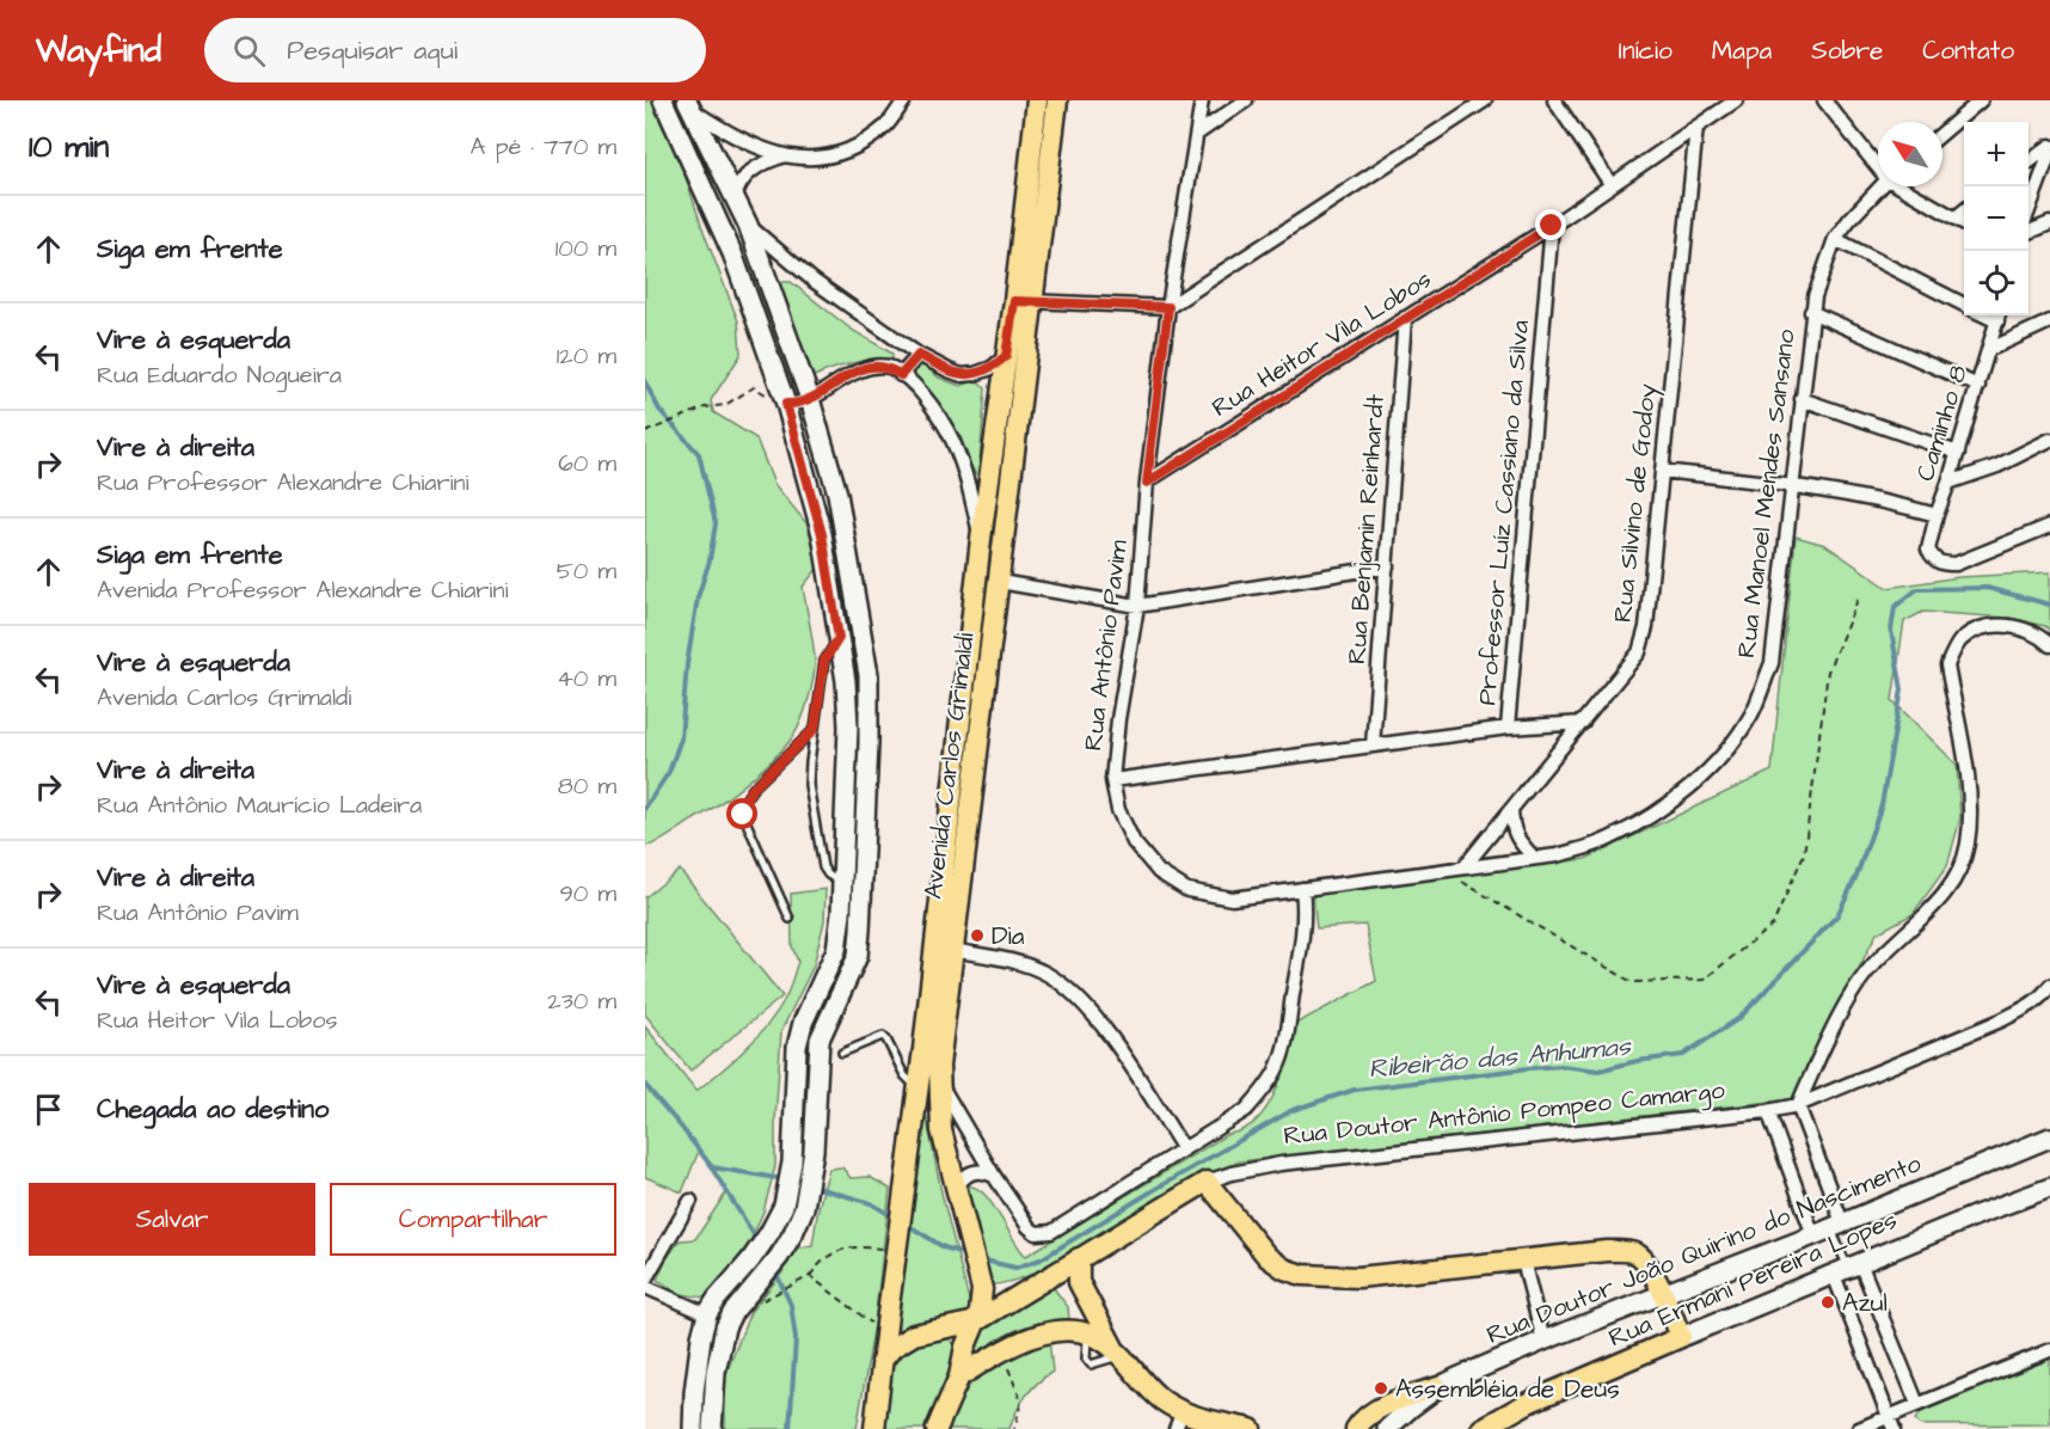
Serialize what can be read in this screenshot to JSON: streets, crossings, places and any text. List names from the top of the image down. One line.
{"streets":{"main road":["Avenida Carlos Grimaldi","Rua Doutor Antônio Pompeo Camargo","Rua Doutor João Quirino do Nascimento","Rua Ermani Pereira Lopes"],"street":["Rua Heitor Vila Lobos","Caminho 8","Rua Manoel Mendes Sansano","Rua Silvino de Godoy","Professor Luíz Cassiano da Silva","Rua Benjamin Reinhardt","Rua Antônio Pavim"]},"crossings":[["Rua Heitor Vila Lobos","Rua Silvino de Godoy"],["Rua Heitor Vila Lobos","Professor Luíz Cassiano da Silva"],["Rua Heitor Vila Lobos","Rua Benjamin Reinhardt"],["Rua Heitor Vila Lobos","Rua Antônio Pavim"],["Rua Manoel Mendes Sansano","Rua Silvino de Godoy"],["Rua Manoel Mendes Sansano","Rua Antônio Pavim"],["Rua Silvino de Godoy","Professor Luíz Cassiano da Silva"],["Rua Silvino de Godoy","Rua Antônio Pavim"],["Avenida Carlos Grimaldi","Rua Doutor Antônio Pompeo Camargo"]],"water":["Ribeirão das Anhumas"],"places":["Dia","Azul","Assembléia de Deus"],"north":"top left","page":{"header":"Wayfind","search":"Pesquisar aqui","nav":["Início","Mapa","Sobre","Contato"],"heading":["10 min","A pé · 770 m"],"map_buttons":["+","−"],"list":[["Siga em frente","100 m"],["Vire à esquerda","Rua Eduardo Nogueira","120 m"],["Vire à direita","Rua Professor Alexandre Chiarini","60 m"],["Siga em frente","Avenida Professor Alexandre Chiarini","50 m"],["Vire à esquerda","Avenida Carlos Grimaldi","40 m"],["Vire à direita","Rua Antônio Maurício Ladeira","80 m"],["Vire à direita","Rua Antônio Pavim","90 m"],["Vire à esquerda","Rua Heitor Vila Lobos","230 m"],"Chegada ao destino"],"buttons":["Salvar","Compartilhar"]}}
